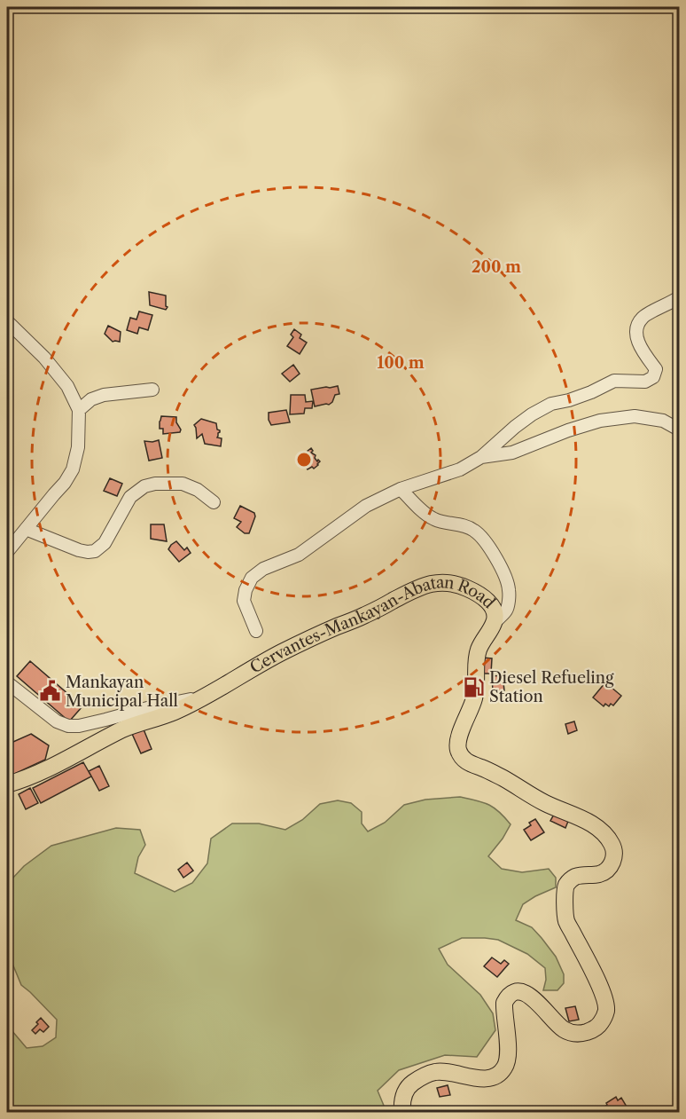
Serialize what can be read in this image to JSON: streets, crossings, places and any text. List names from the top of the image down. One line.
{"streets":{"main road":["Cervantes-Mankayan-Abatan Road"]},"places":{"fuel station":["Diesel Refueling Station"],"public building":["Mankayan Municipal Hall"]},"rings":["200 m","100 m"]}
